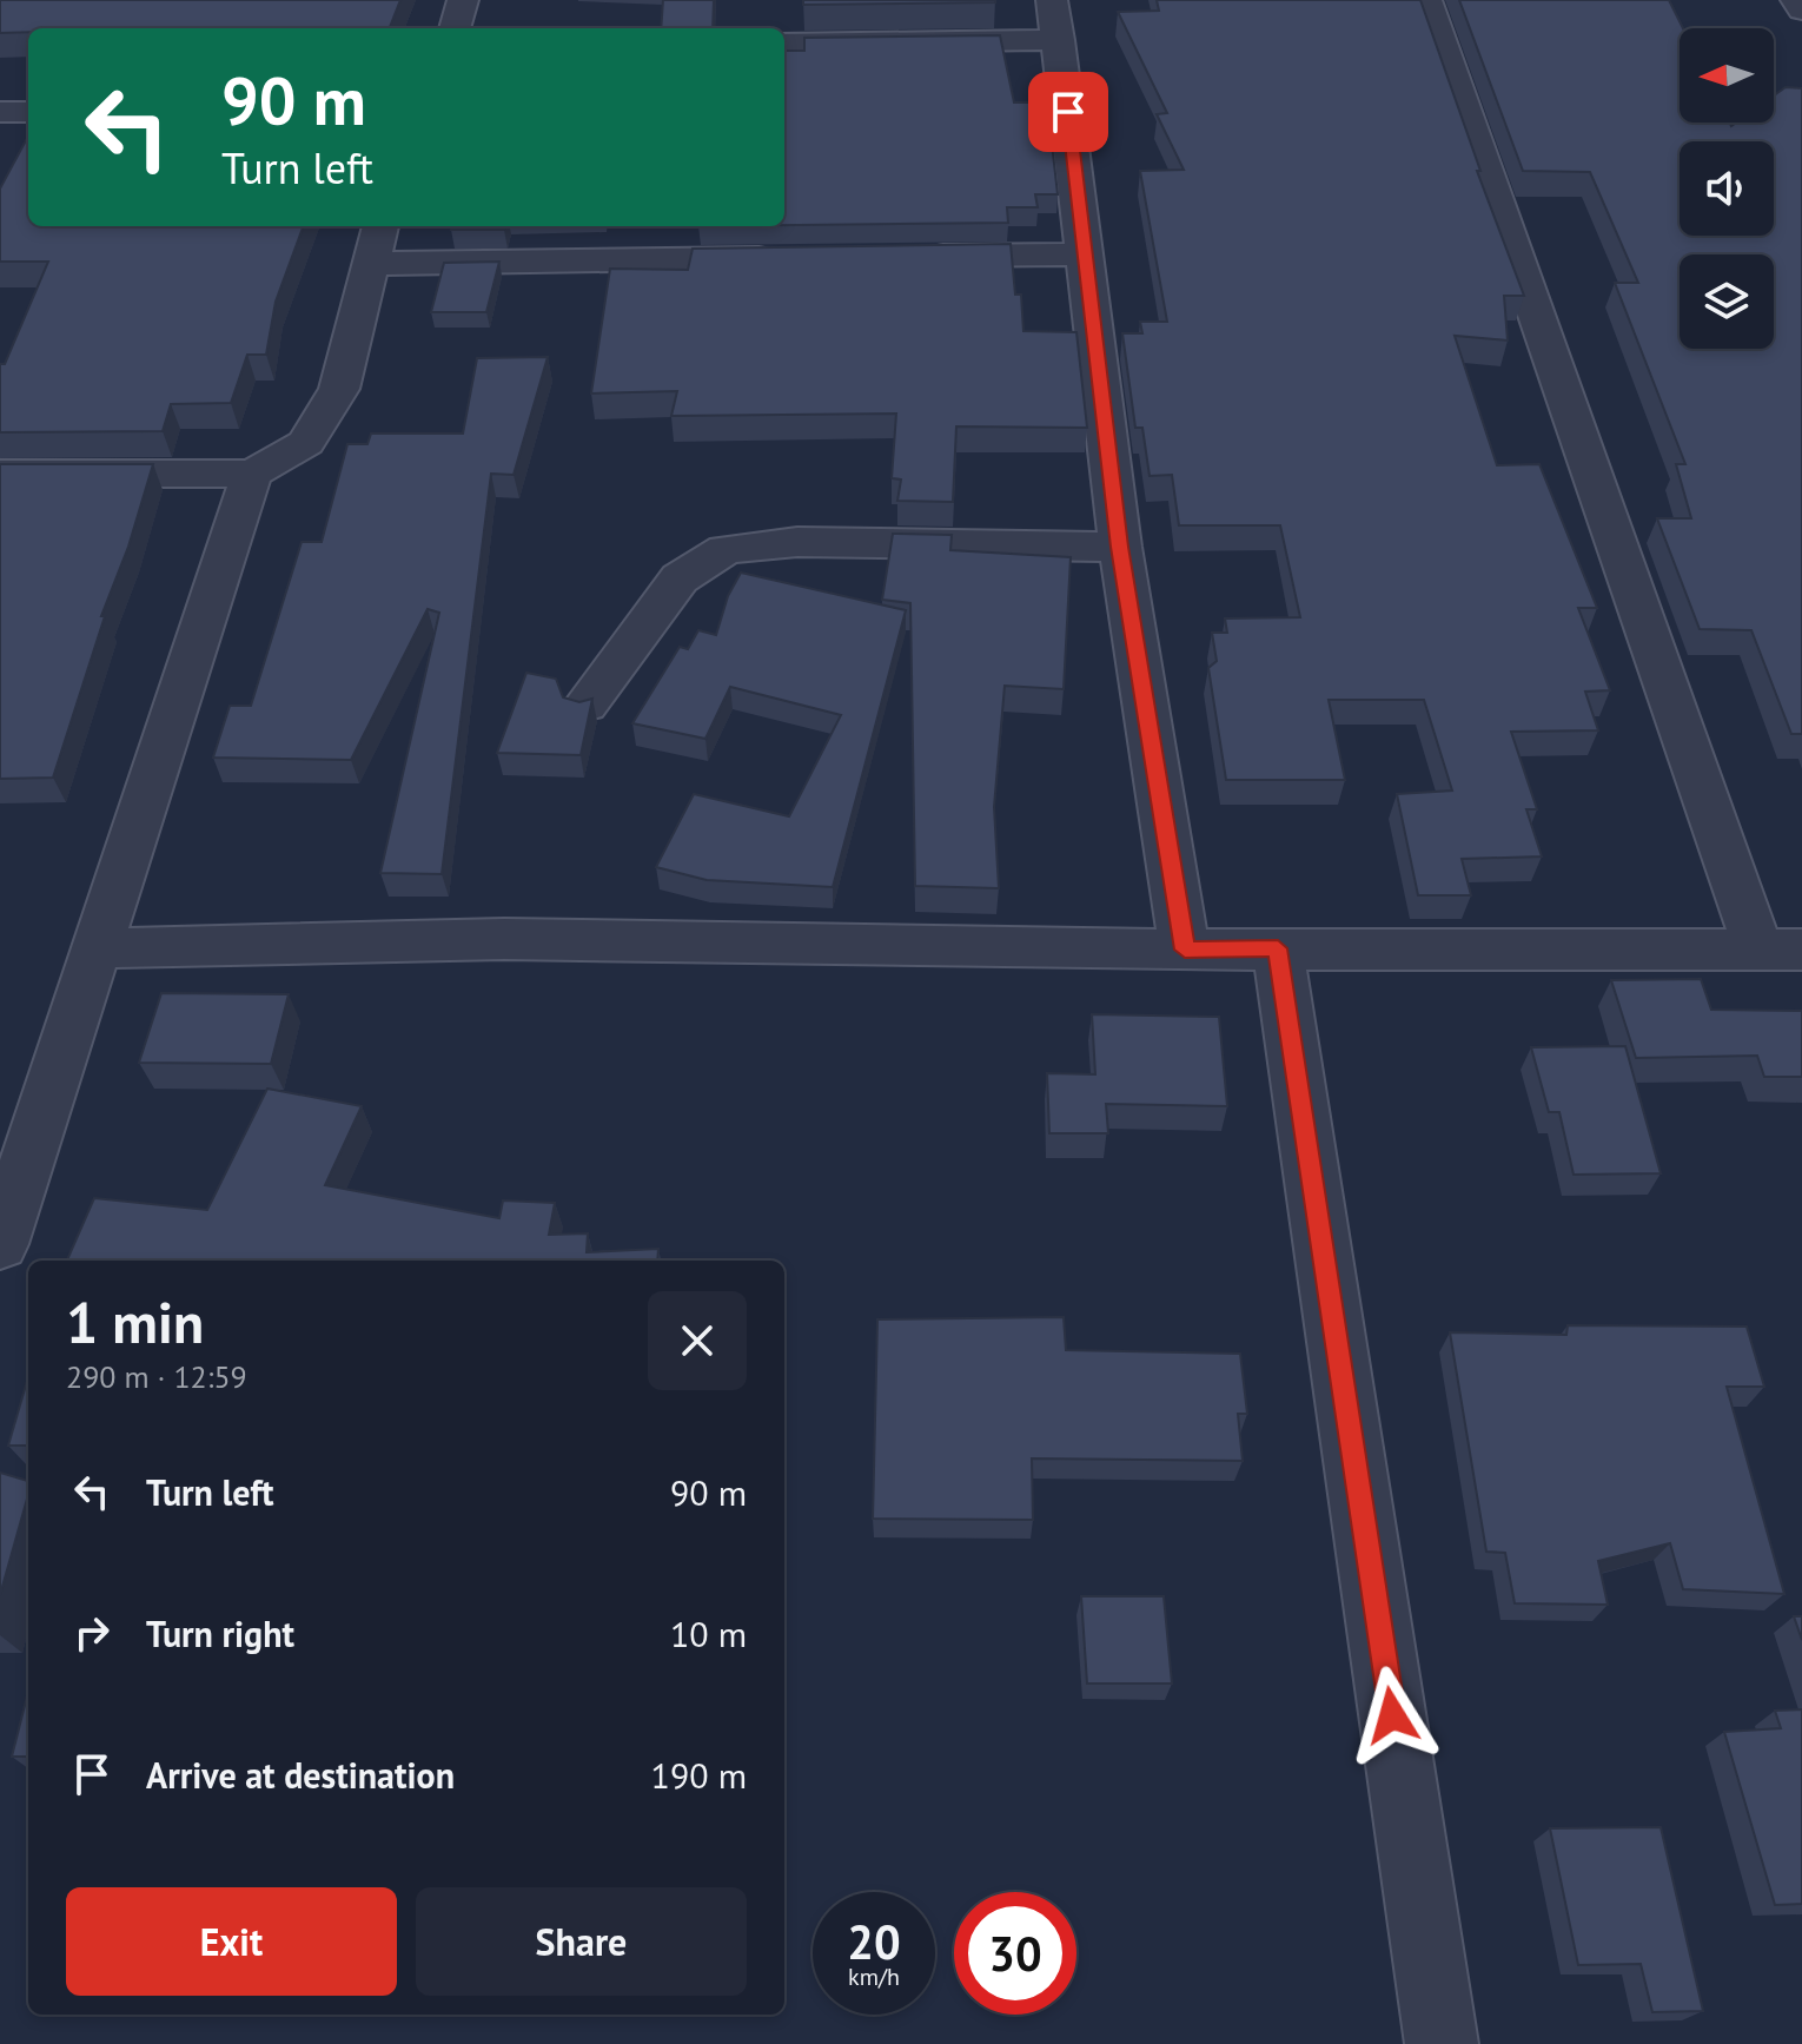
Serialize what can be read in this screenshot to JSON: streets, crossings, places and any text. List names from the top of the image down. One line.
{"north":"left","page":{"turn":["90 m","Turn left"],"heading":["1 min","290 m · 12:59"],"list":[{"name":"Turn left","value":"90 m"},{"name":"Turn right","value":"10 m"},{"name":"Arrive at destination","value":"190 m"}],"buttons":["Exit","Share"],"speed":"20 km/h","limit":"30"}}
